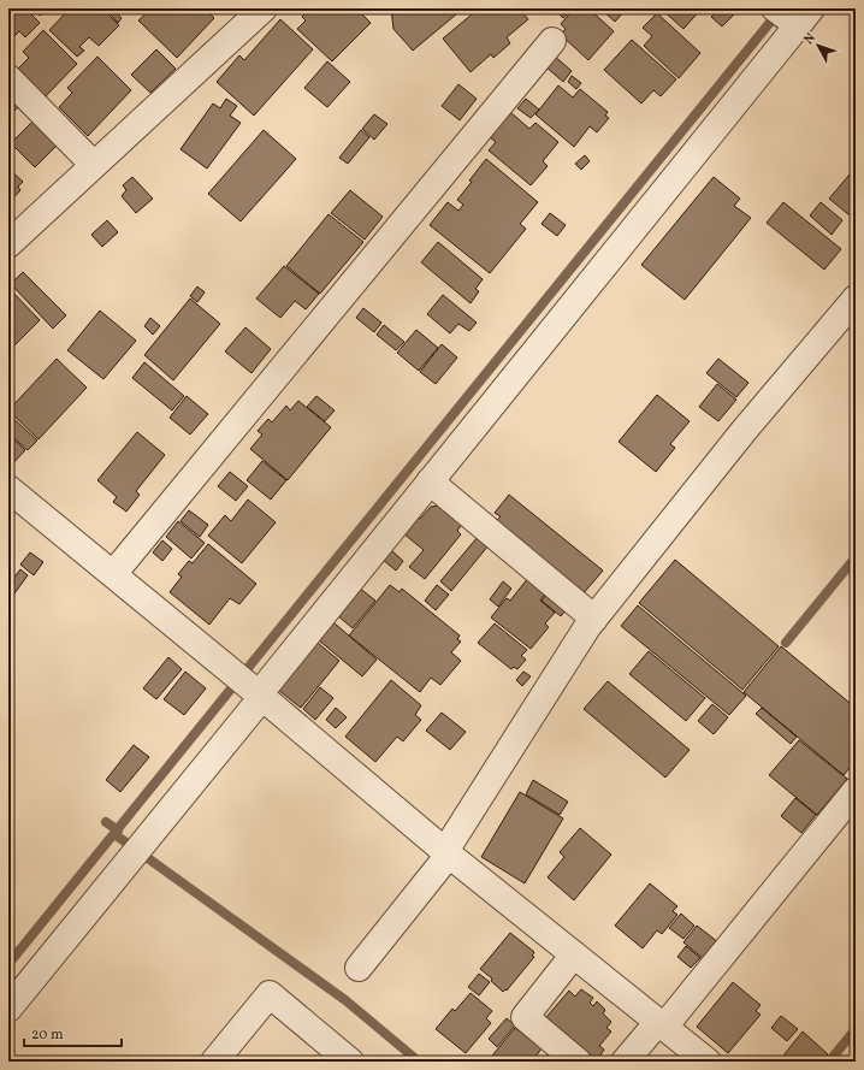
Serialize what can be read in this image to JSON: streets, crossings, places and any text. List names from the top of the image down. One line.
{"scale_bar":"20 m","north":"top left"}
